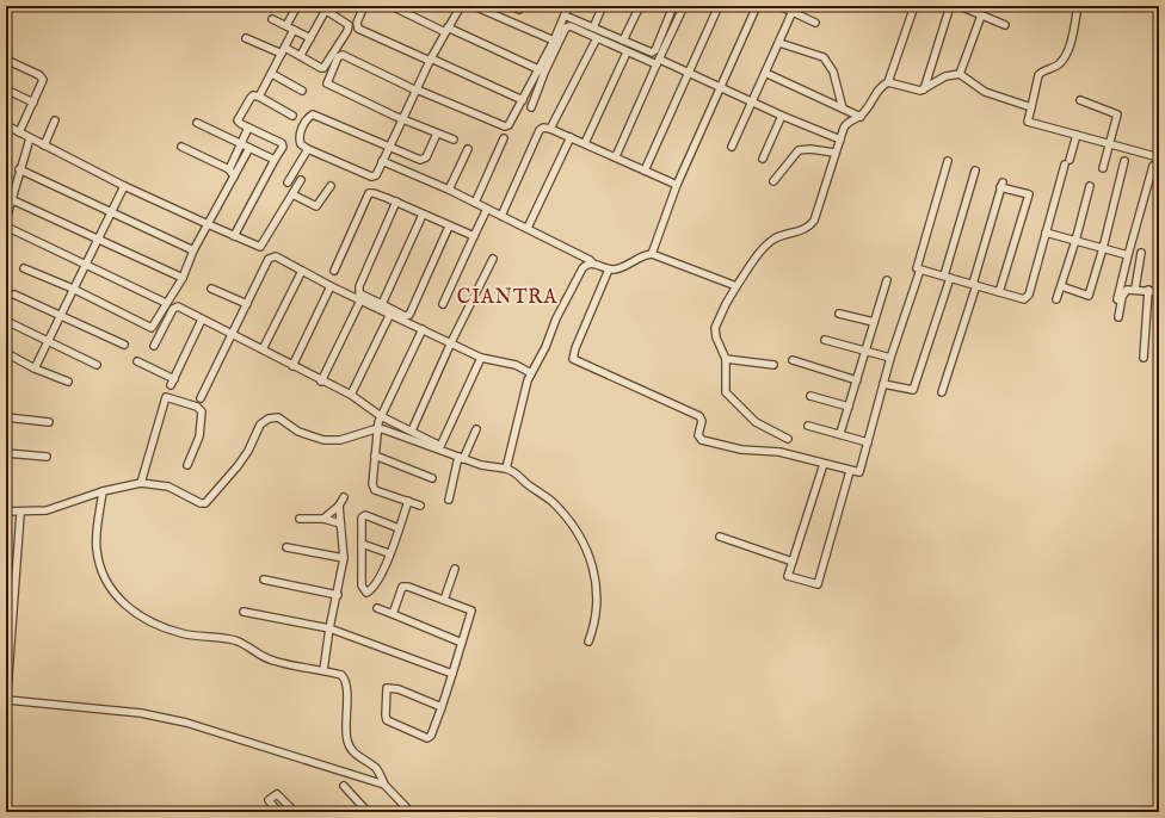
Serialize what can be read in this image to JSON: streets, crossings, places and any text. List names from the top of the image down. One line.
{"districts":["CIANTRA"]}
